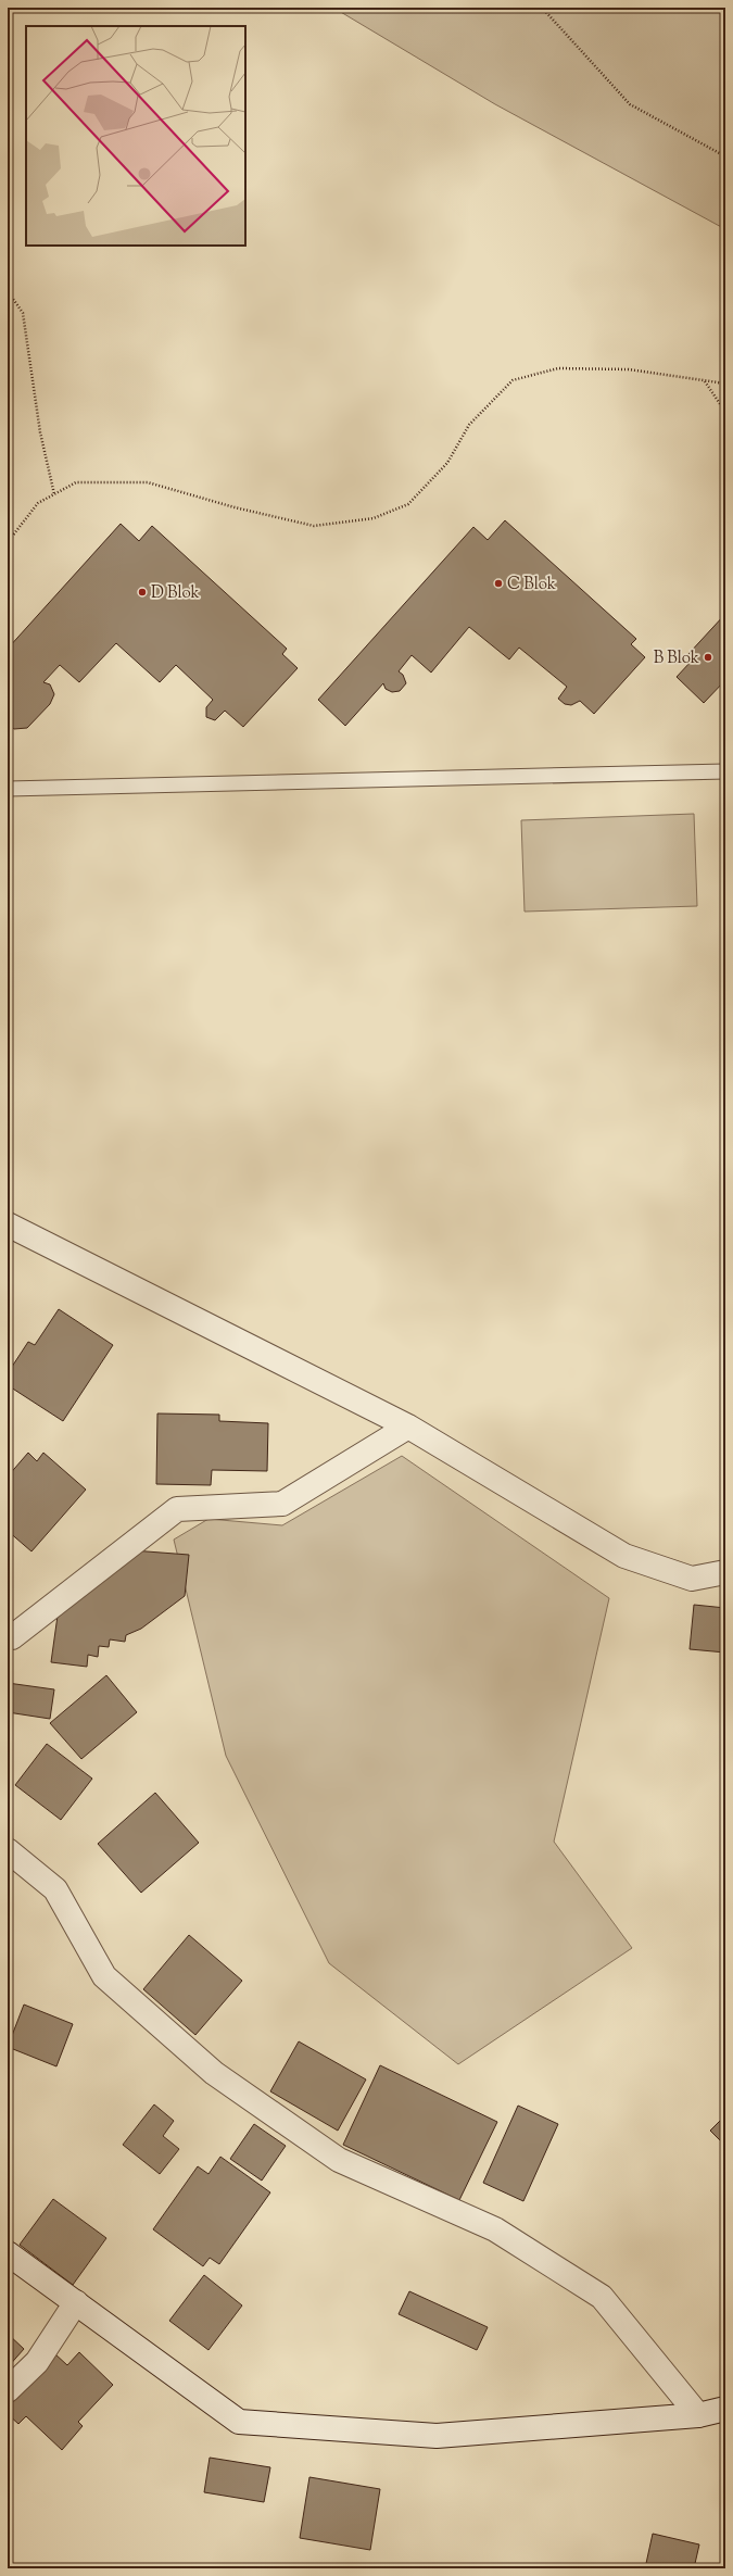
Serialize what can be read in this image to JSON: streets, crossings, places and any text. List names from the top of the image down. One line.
{"places":["C Blok","D Blok","B Blok"]}
